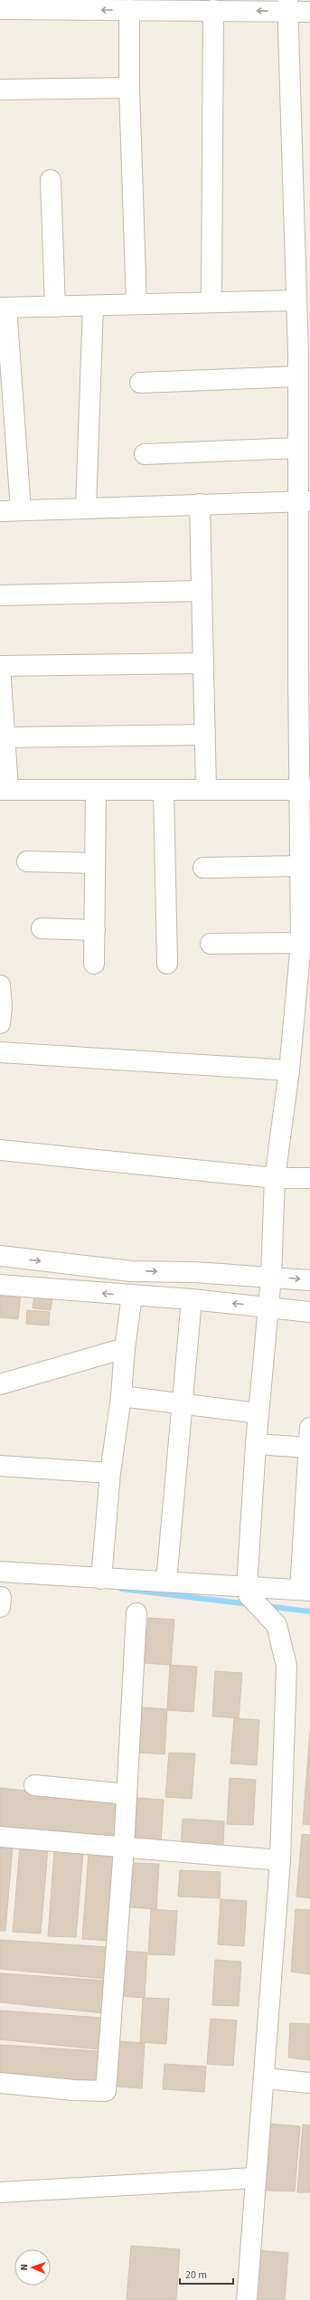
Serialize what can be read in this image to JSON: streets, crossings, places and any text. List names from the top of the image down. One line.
{"scale_bar":"20 m","north":"left"}
